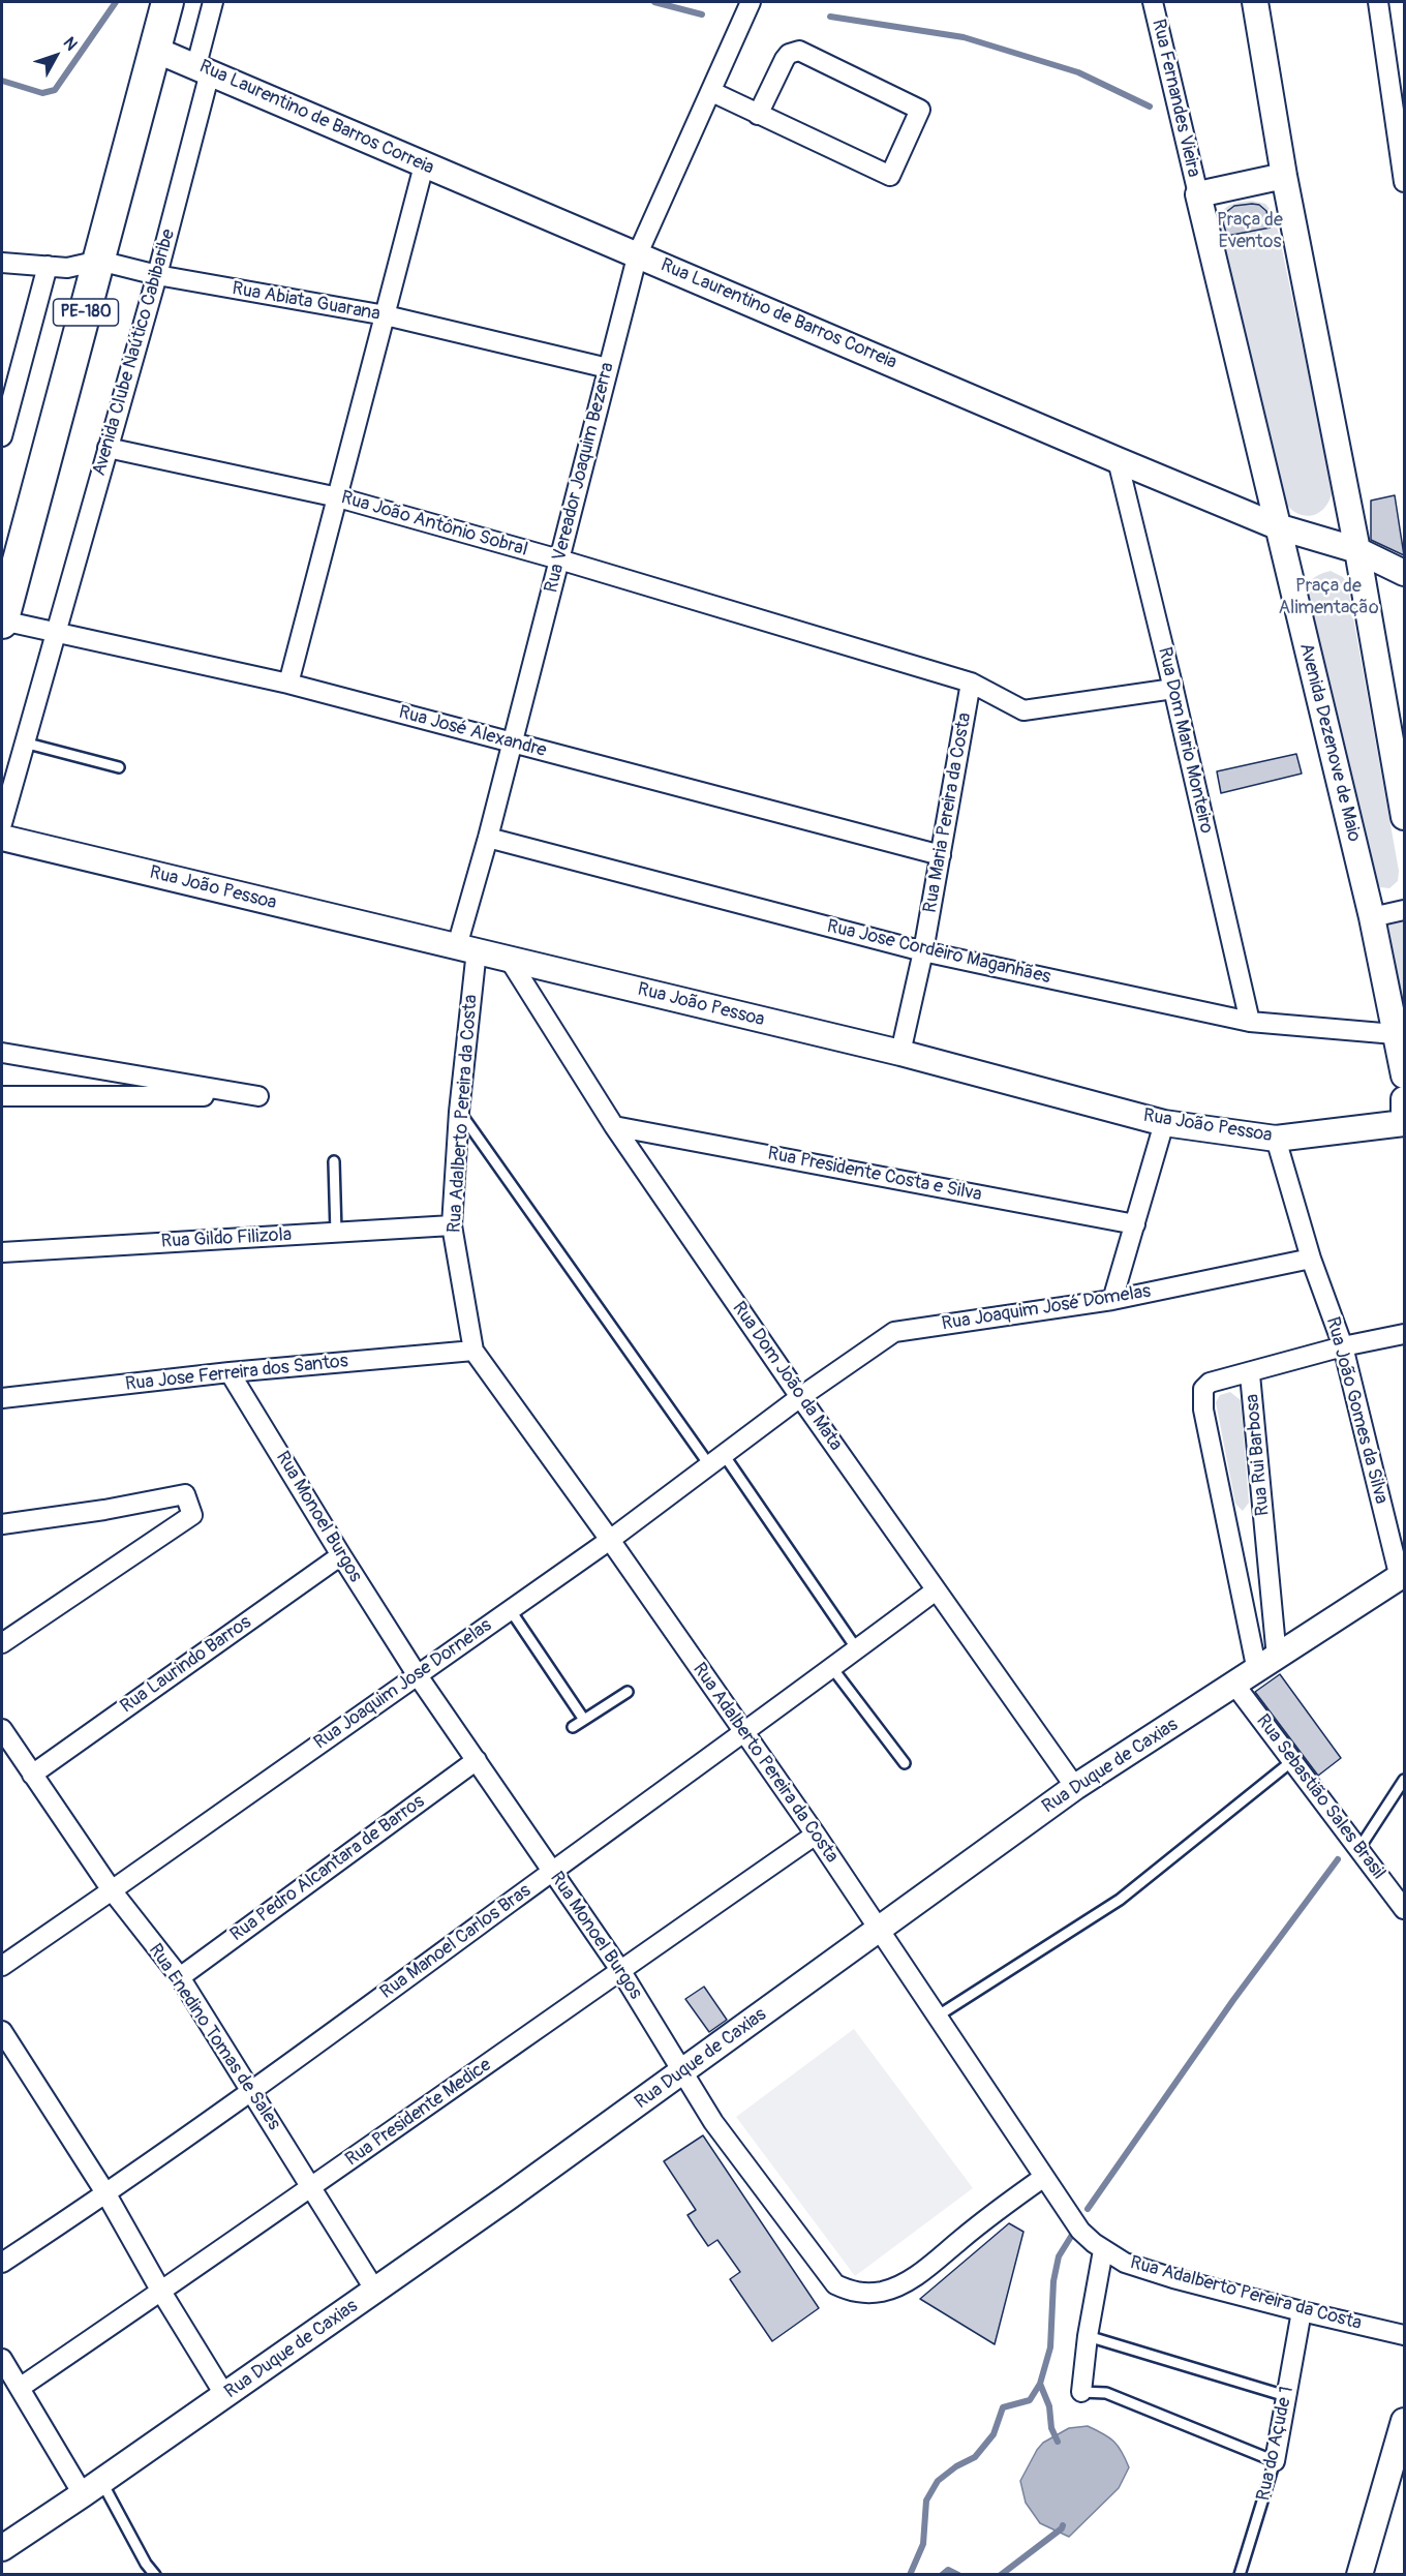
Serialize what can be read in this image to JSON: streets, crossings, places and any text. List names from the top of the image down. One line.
{"streets":{"main road":["PE-180"],"street":["Rua Fernandes Vieira","Rua Laurentino de Barros Correia","Rua Abiata Guarana","Avenida Clube Naútico Cabibaribe","Rua Vereador Joaquim Bezerra","Rua João Antônio Sobral","Rua José Alexandre","Rua Dom Mario Monteiro","Avenida Dezenove de Maio","Rua Maria Pereira da Costa","Rua João Pessoa","Rua Jose Cordeiro Maganhães","Rua Adalberto Pereira da Costa","Rua Presidente Costa e Silva","Rua Gildo Filizola","Rua Joaquim José Domelas","Rua Jose Ferreira dos Santos","Rua Dom João da Mata","Rua João Gomes da Silva","Rua Rui Barbosa","Rua Monoel Burgos","Rua Laurindo Barros","Rua Joaquim Jose Dornelas","Rua Duque de Caxias","Rua Sebastião Sales Brasil","Rua Pedro Alcantara de Barros","Rua Manoel Carlos Bras","Rua Enedino Tomas de Sales","Rua Presidente Medice","Rua do Açude 1"]},"crossings":[["Rua Fernandes Vieira","Avenida Dezenove de Maio"],["Rua Laurentino de Barros Correia","PE-180"],["Rua Laurentino de Barros Correia","Avenida Clube Naútico Cabibaribe"],["Rua Laurentino de Barros Correia","Rua Vereador Joaquim Bezerra"],["Rua Laurentino de Barros Correia","Rua Dom Mario Monteiro"],["Rua Laurentino de Barros Correia","Avenida Dezenove de Maio"],["Rua Abiata Guarana","PE-180"],["Rua Abiata Guarana","Avenida Clube Naútico Cabibaribe"],["Rua Abiata Guarana","Rua Vereador Joaquim Bezerra"],["PE-180","Rua José Alexandre"],["Avenida Clube Naútico Cabibaribe","Rua João Antônio Sobral"],["Avenida Clube Naútico Cabibaribe","Rua José Alexandre"],["Rua Vereador Joaquim Bezerra","Rua João Antônio Sobral"],["Rua Vereador Joaquim Bezerra","Rua José Alexandre"],["Rua Vereador Joaquim Bezerra","Rua João Pessoa"],["Rua Vereador Joaquim Bezerra","Rua Jose Cordeiro Maganhães"],["Rua Vereador Joaquim Bezerra","Rua Adalberto Pereira da Costa"],["Rua João Antônio Sobral","Rua Dom Mario Monteiro"],["Rua João Antônio Sobral","Rua Maria Pereira da Costa"],["Rua José Alexandre","Rua Maria Pereira da Costa"],["Rua Dom Mario Monteiro","Rua Jose Cordeiro Maganhães"],["Avenida Dezenove de Maio","Rua Jose Cordeiro Maganhães"],["Rua Maria Pereira da Costa","Rua João Pessoa"],["Rua Maria Pereira da Costa","Rua Jose Cordeiro Maganhães"],["Rua João Pessoa","Rua Adalberto Pereira da Costa"],["Rua João Pessoa","Rua Dom João da Mata"],["Rua João Pessoa","Rua João Gomes da Silva"],["Rua Adalberto Pereira da Costa","Rua Gildo Filizola"],["Rua Adalberto Pereira da Costa","Rua Jose Ferreira dos Santos"],["Rua Adalberto Pereira da Costa","Rua Monoel Burgos"],["Rua Adalberto Pereira da Costa","Rua Joaquim Jose Dornelas"],["Rua Adalberto Pereira da Costa","Rua Duque de Caxias"],["Rua Adalberto Pereira da Costa","Rua Manoel Carlos Bras"],["Rua Adalberto Pereira da Costa","Rua Presidente Medice"],["Rua Adalberto Pereira da Costa","Rua do Açude 1"],["Rua Presidente Costa e Silva","Rua Dom João da Mata"],["Rua Joaquim José Domelas","Rua Dom João da Mata"],["Rua Joaquim José Domelas","Rua João Gomes da Silva"],["Rua Joaquim José Domelas","Rua Joaquim Jose Dornelas"],["Rua Jose Ferreira dos Santos","Rua Monoel Burgos"],["Rua Dom João da Mata","Rua Joaquim Jose Dornelas"],["Rua Dom João da Mata","Rua Duque de Caxias"],["Rua Dom João da Mata","Rua Manoel Carlos Bras"],["Rua João Gomes da Silva","Rua Rui Barbosa"],["Rua João Gomes da Silva","Rua Duque de Caxias"],["Rua Rui Barbosa","Rua Duque de Caxias"],["Rua Monoel Burgos","Rua Laurindo Barros"],["Rua Monoel Burgos","Rua Joaquim Jose Dornelas"],["Rua Monoel Burgos","Rua Duque de Caxias"],["Rua Monoel Burgos","Rua Pedro Alcantara de Barros"],["Rua Monoel Burgos","Rua Manoel Carlos Bras"],["Rua Monoel Burgos","Rua Presidente Medice"],["Rua Laurindo Barros","Rua Enedino Tomas de Sales"],["Rua Joaquim Jose Dornelas","Rua Enedino Tomas de Sales"],["Rua Duque de Caxias","Rua Sebastião Sales Brasil"],["Rua Duque de Caxias","Rua Enedino Tomas de Sales"],["Rua Pedro Alcantara de Barros","Rua Enedino Tomas de Sales"],["Rua Manoel Carlos Bras","Rua Enedino Tomas de Sales"],["Rua Enedino Tomas de Sales","Rua Presidente Medice"]],"parks":["Praça de Eventos","Praça de Alimentação"],"north":"top right"}
